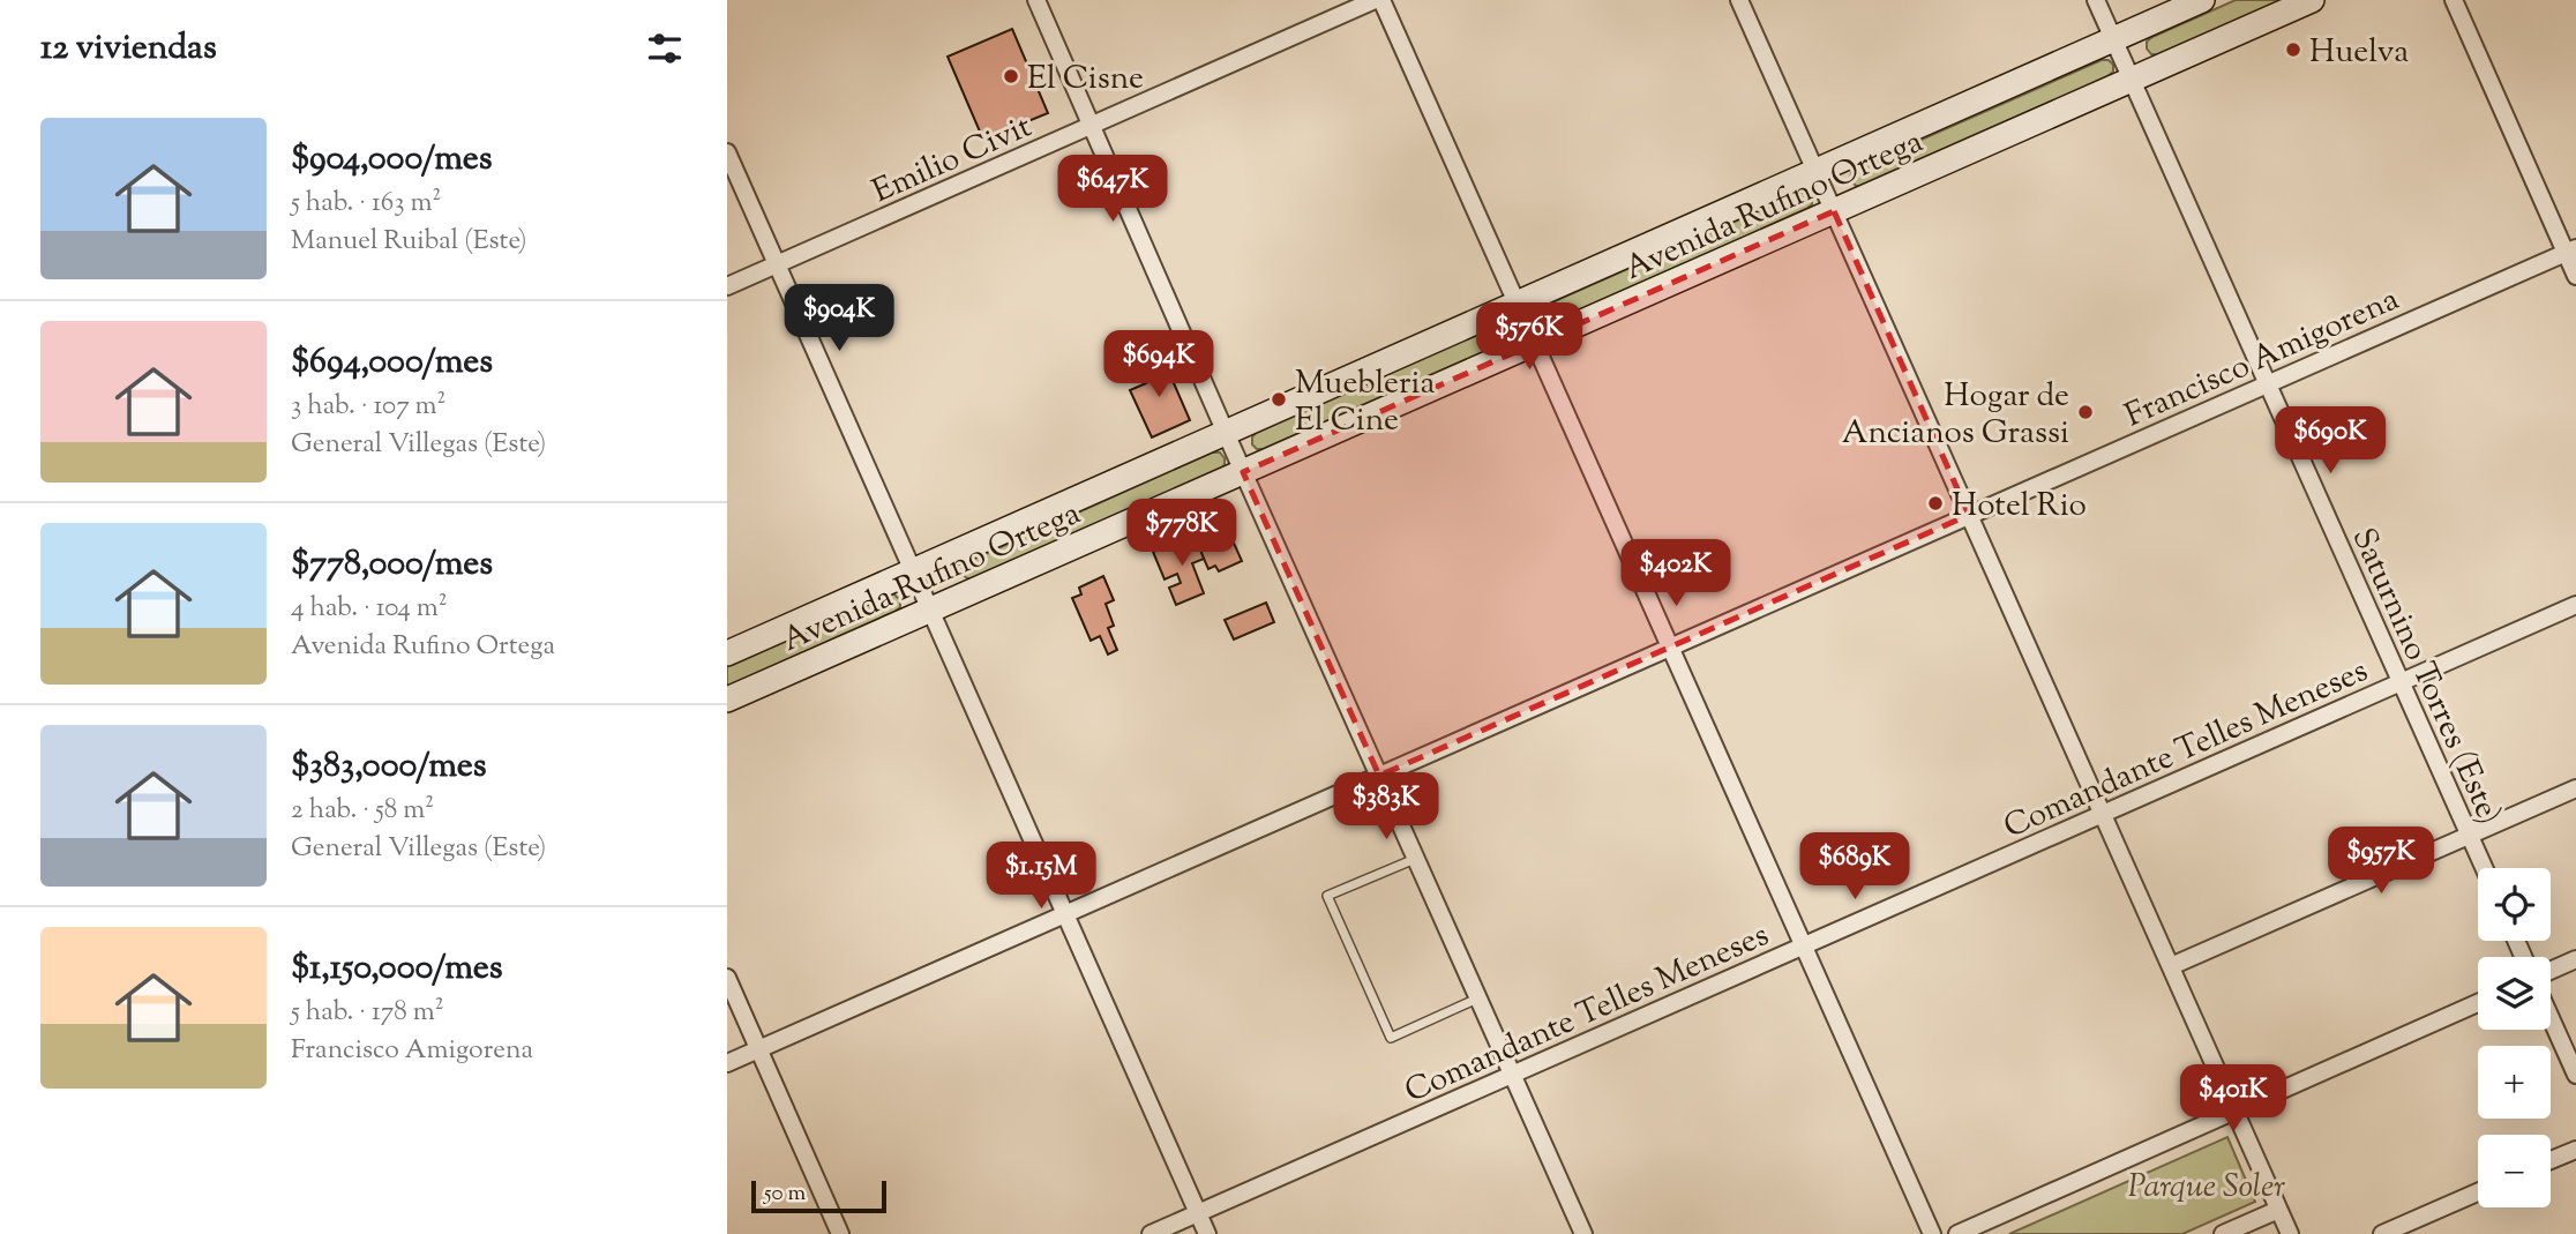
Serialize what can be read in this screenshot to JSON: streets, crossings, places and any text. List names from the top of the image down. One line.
{"streets":{"main road":["Avenida Rufino Ortega"],"street":["Emilio Civit","Francisco Amigorena","Saturnino Torres (Este)","Comandante Telles Meneses"]},"crossings":[["Avenida Rufino Ortega","Saturnino Torres (Este)"],["Francisco Amigorena","Saturnino Torres (Este)"],["Saturnino Torres (Este)","Comandante Telles Meneses"]],"parks":["Parque Soler"],"places":["Huelva","El Cisne","Muebleria El Cine","Hogar de Ancianos Grassi","Hotel Rio"],"scale_bar":"50 m","page":{"heading":"12 viviendas","list":[{"name":"$904,000/mes","note":"5 hab. · 163 m² · Manuel Ruibal (Este)"},{"name":"$694,000/mes","note":"3 hab. · 107 m² · General Villegas (Este)"},{"name":"$778,000/mes","note":"4 hab. · 104 m² · Avenida Rufino Ortega"},{"name":"$383,000/mes","note":"2 hab. · 58 m² · General Villegas (Este)"},{"name":"$1,150,000/mes","note":"5 hab. · 178 m² · Francisco Amigorena"}],"price":["$647K","$904K","$576K","$694K","$690K","$778K","$402K","$383K","$957K","$689K","$1.15M","$401K"],"map_buttons":["+","−"],"scale":"50 m"}}
